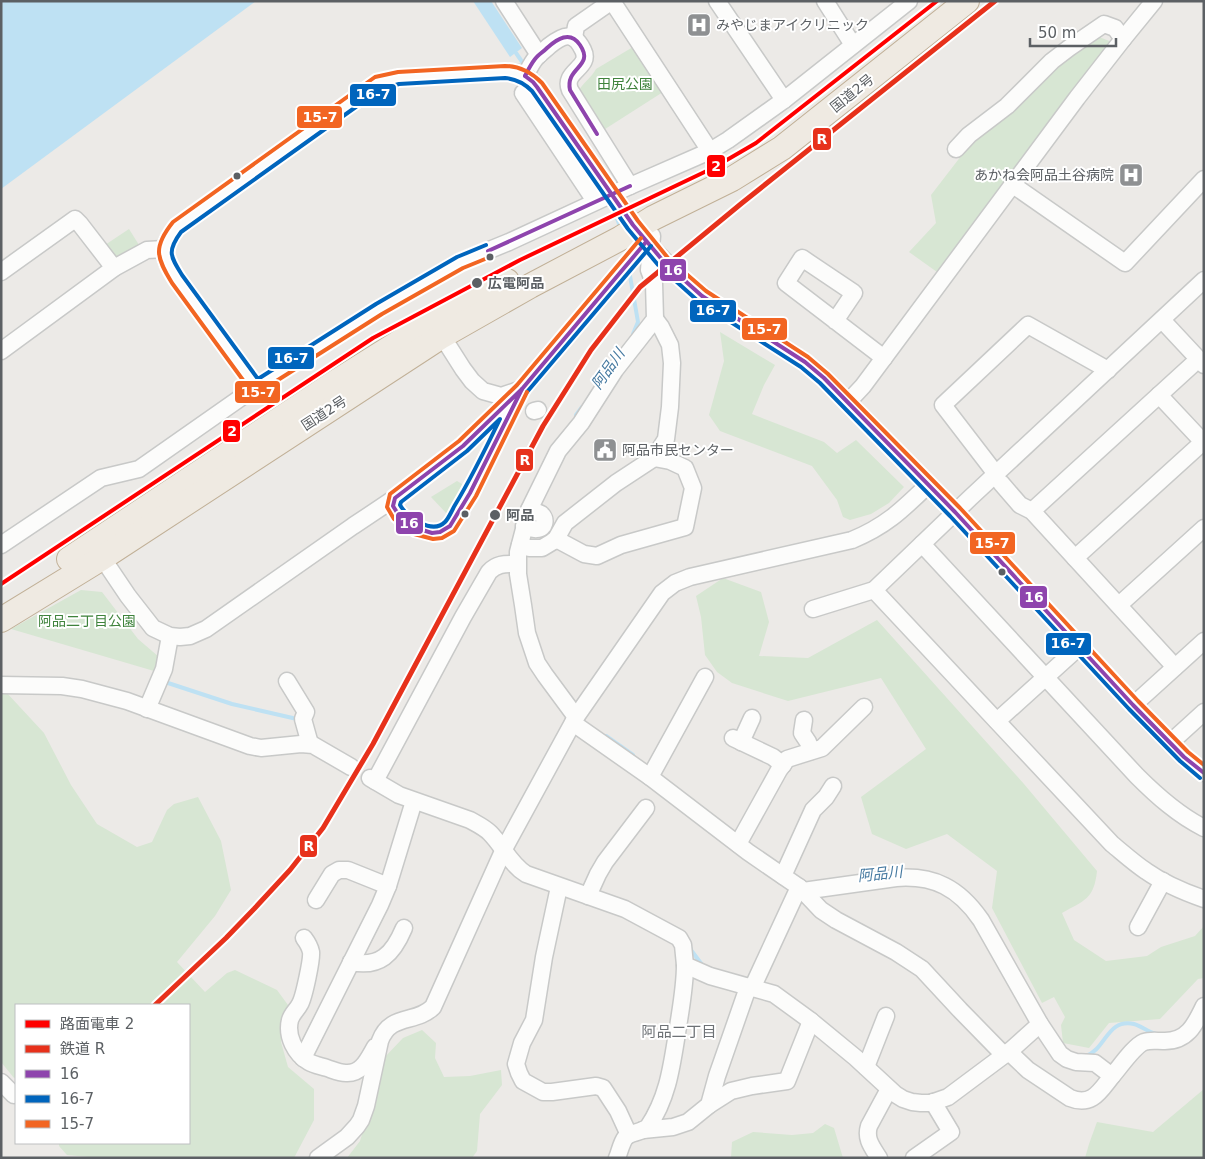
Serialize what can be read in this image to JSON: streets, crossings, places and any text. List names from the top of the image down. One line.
{"streets":{"highway":["国道2号"]},"districts":["阿品二丁目"],"water":["阿品川"],"parks":["田尻公園","阿品二丁目公園"],"places":{"hospital":["みやじまアイクリニック","あかね会阿品土谷病院"],"other":["広電阿品","阿品"],"public building":["阿品市民センター"]},"lines":["tram line 2","rail line R","transit line 16","transit line 15-7","transit line 16-7"],"legend":["路面電車 2","鉄道 R","16","16-7","15-7"],"scale_bar":"50 m"}
